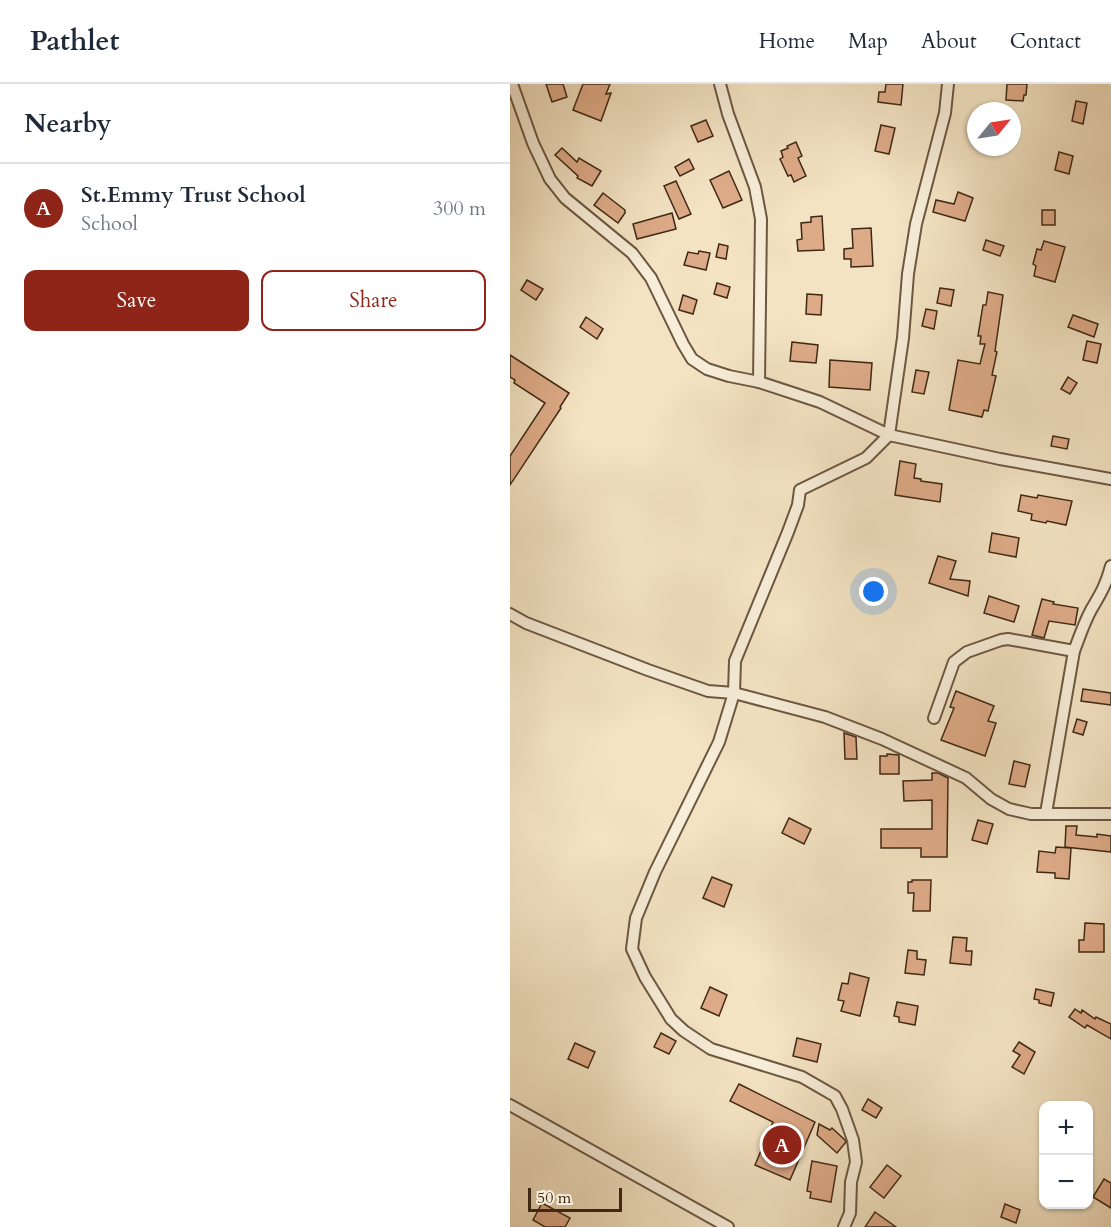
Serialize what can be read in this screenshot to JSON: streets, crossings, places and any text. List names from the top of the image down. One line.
{"scale_bar":"50 m","north":"top right","page":{"header":"Pathlet","nav":["Home","Map","About","Contact"],"heading":"Nearby","list":[{"mark":"A","name":"St.Emmy Trust School","note":"School","value":"300 m"}],"buttons":["Save","Share"],"map_buttons":["+","−"],"pins":"A","scale":"50 m"}}
